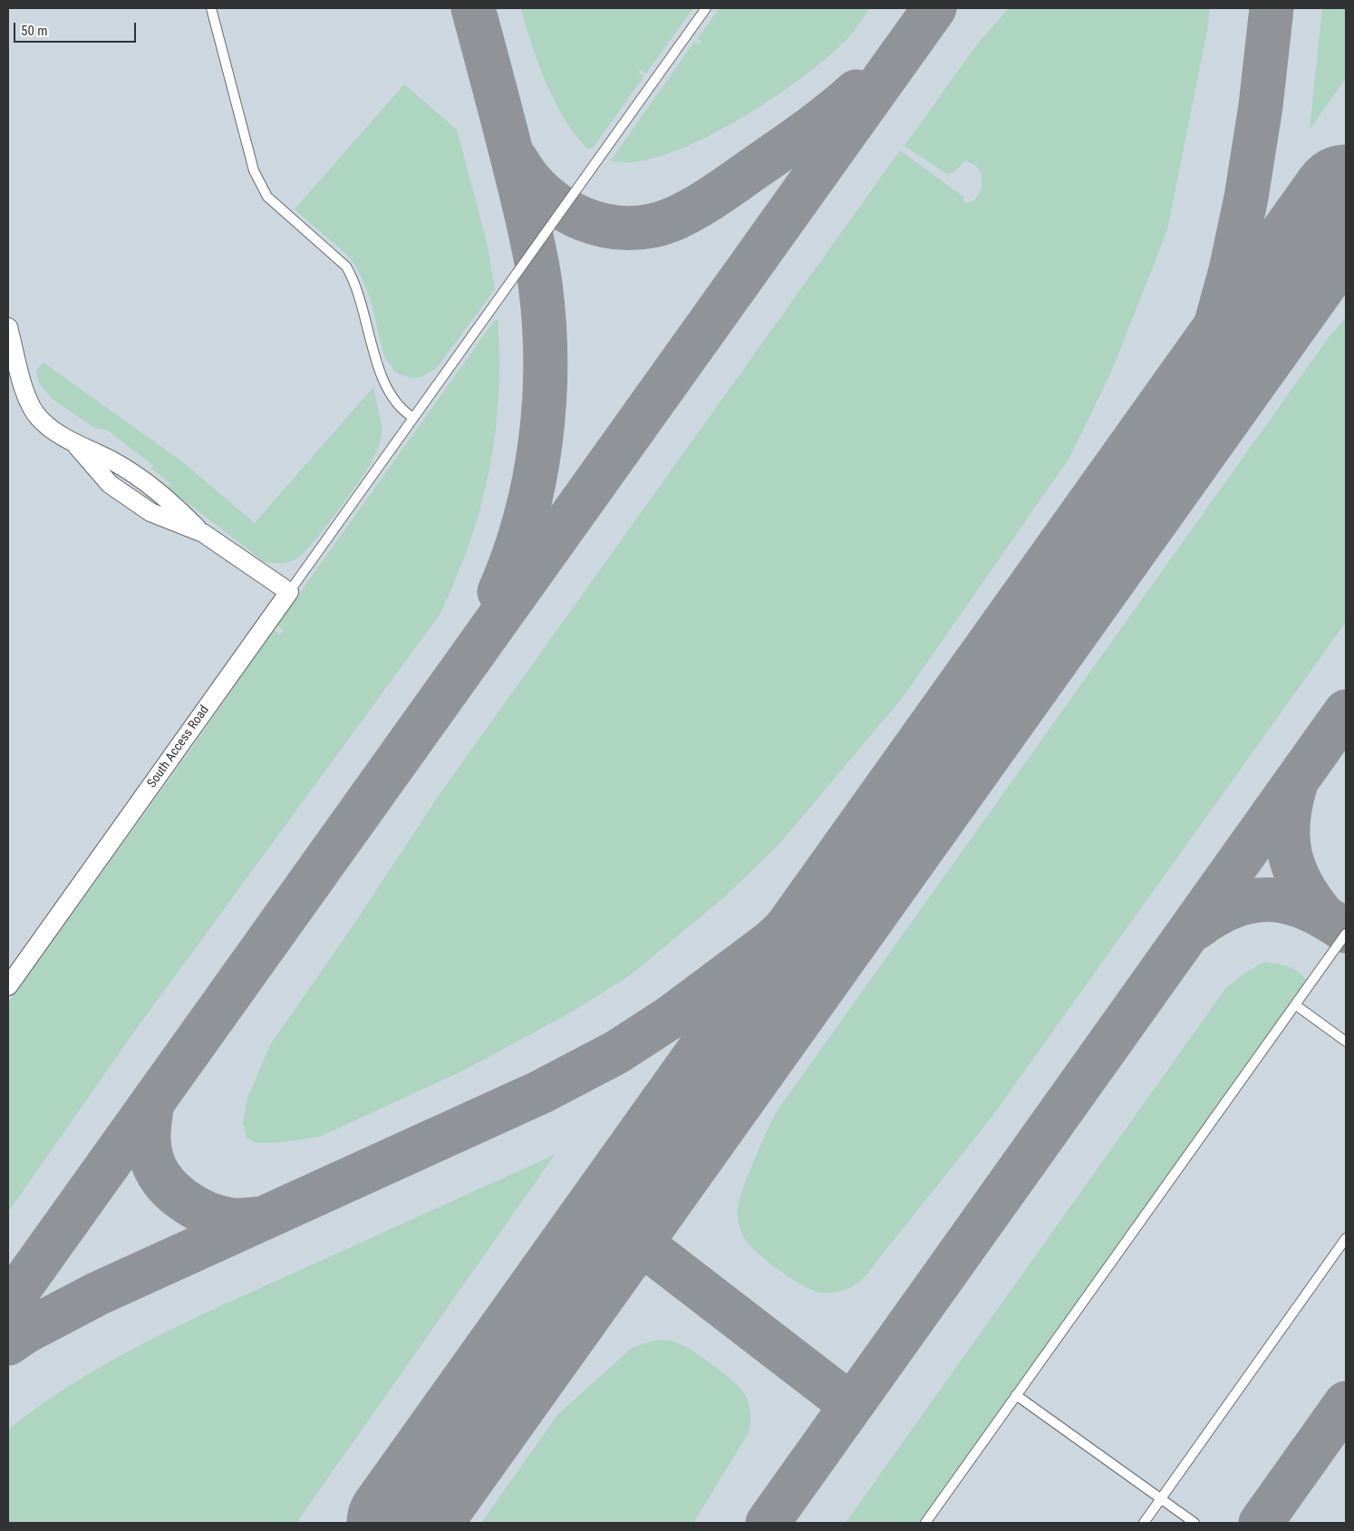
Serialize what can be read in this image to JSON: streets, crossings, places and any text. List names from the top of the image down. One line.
{"streets":{"street":["South Access Road"]},"scale_bar":"50 m"}
